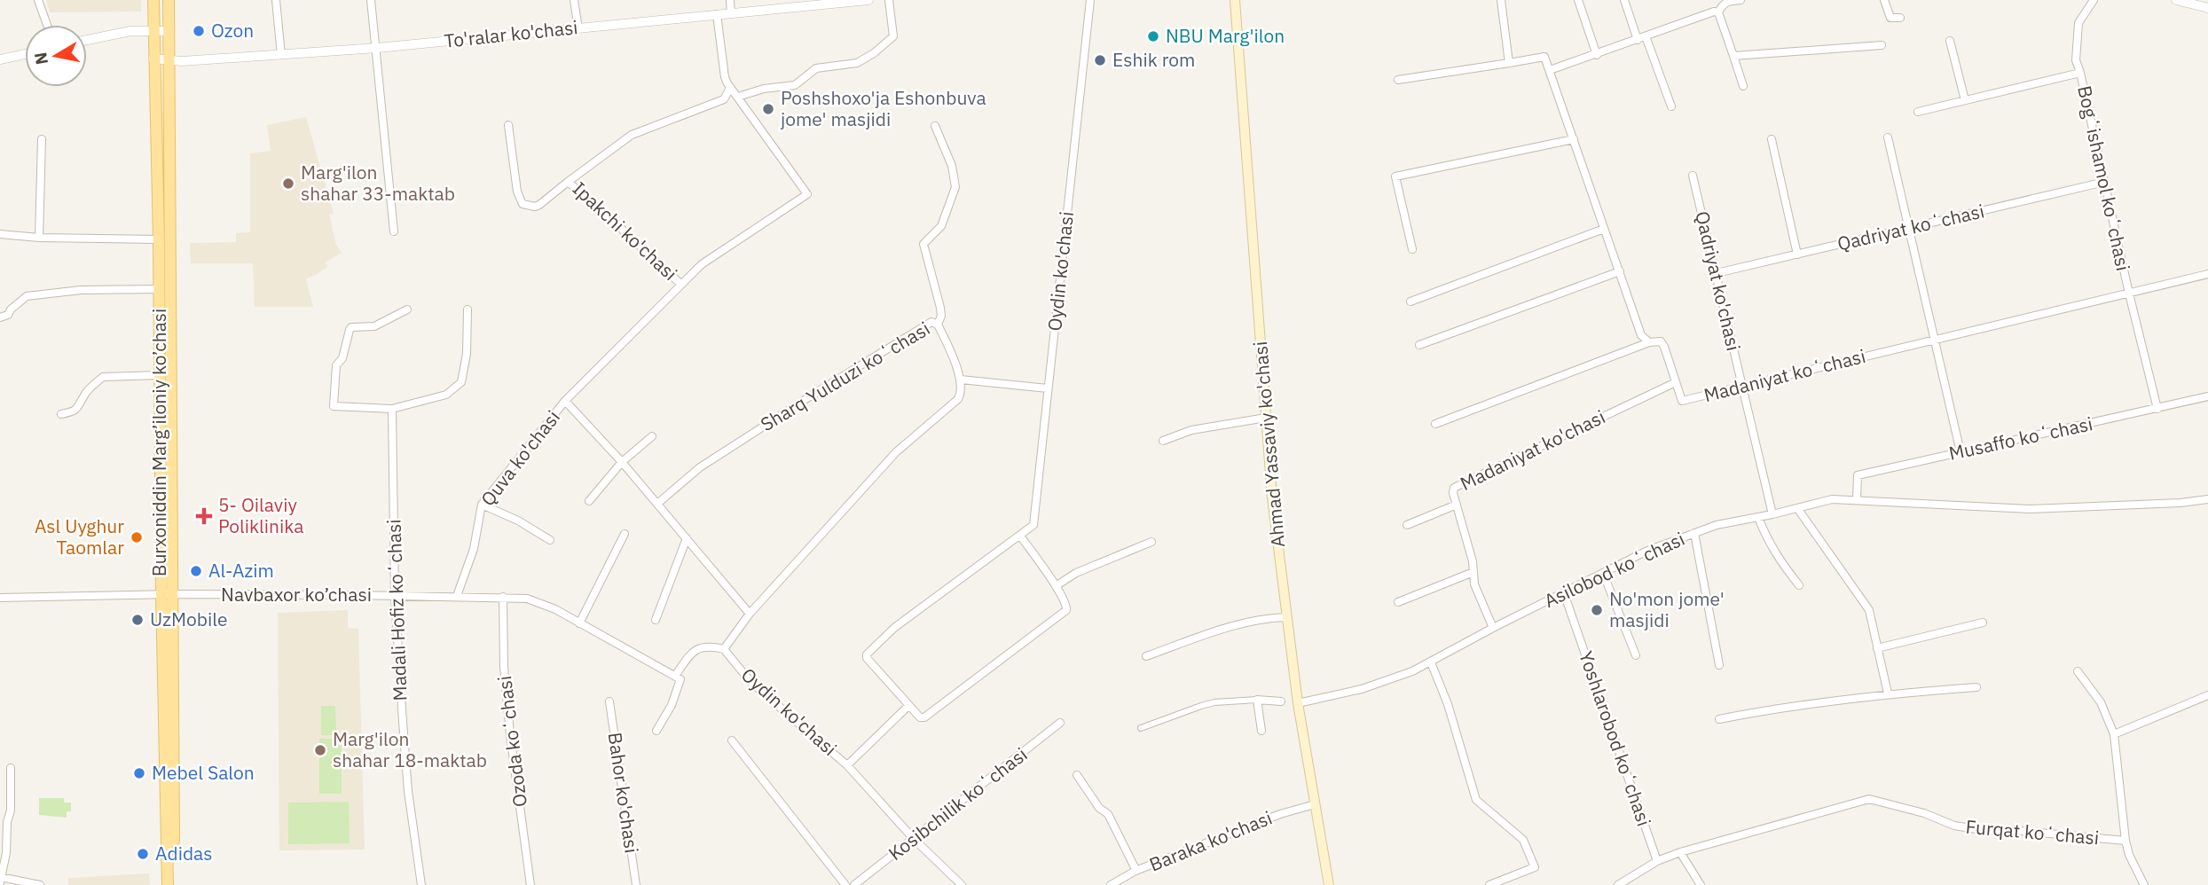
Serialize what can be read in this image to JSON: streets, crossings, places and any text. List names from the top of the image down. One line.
{"streets":{"main road":["Burxoniddin Marg’iloniy ko’chasi","Ahmad Yassaviy ko'chasi"],"street":["To'ralar ko'chasi","Bogʻishamol koʻchasi","Qadriyat koʻchasi","Ipakchi ko'chasi","Oydin ko'chasi","Qadriyat ko'chasi","Madaniyat koʻchasi","Sharq Yulduzi koʻchasi","Musaffo koʻchasi","Madaniyat ko'chasi","Quva ko'chasi","Asilobod koʻchasi","Navbaxor ko’chasi","Madali Hofiz koʻchasi","Yoshlarobod koʻchasi","Ozoda koʻchasi","Bahor ko'chasi","Kosibchilik koʻchasi","Furqat koʻchasi","Baraka ko'chasi"]},"crossings":[["To'ralar ko'chasi","Burxoniddin Marg’iloniy ko’chasi"],["Bogʻishamol koʻchasi","Qadriyat koʻchasi"],["Bogʻishamol koʻchasi","Madaniyat koʻchasi"],["Bogʻishamol koʻchasi","Musaffo koʻchasi"],["Qadriyat koʻchasi","Qadriyat ko'chasi"],["Ipakchi ko'chasi","Quva ko'chasi"],["Oydin ko'chasi","Kosibchilik koʻchasi"],["Qadriyat ko'chasi","Madaniyat koʻchasi"],["Qadriyat ko'chasi","Asilobod koʻchasi"],["Madaniyat koʻchasi","Madaniyat ko'chasi"],["Musaffo koʻchasi","Asilobod koʻchasi"],["Burxoniddin Marg’iloniy ko’chasi","Navbaxor ko’chasi"],["Ahmad Yassaviy ko'chasi","Asilobod koʻchasi"],["Ahmad Yassaviy ko'chasi","Baraka ko'chasi"],["Madaniyat ko'chasi","Asilobod koʻchasi"],["Quva ko'chasi","Navbaxor ko’chasi"],["Asilobod koʻchasi","Yoshlarobod koʻchasi"],["Navbaxor ko’chasi","Madali Hofiz koʻchasi"]],"places":{"other":["Ozon","NBU Marg'ilon","Eshik rom","Poshshoxo'ja Eshonbuva jome' masjidi","Marg'ilon shahar 33-maktab","Asl Uyghur Taomlar","Al-Azim","No'mon jome' masjidi","UzMobile","Marg'ilon shahar 18-maktab","Mebel Salon","Adidas"],"health":["5- Oilaviy Poliklinika"]},"north":"left"}
